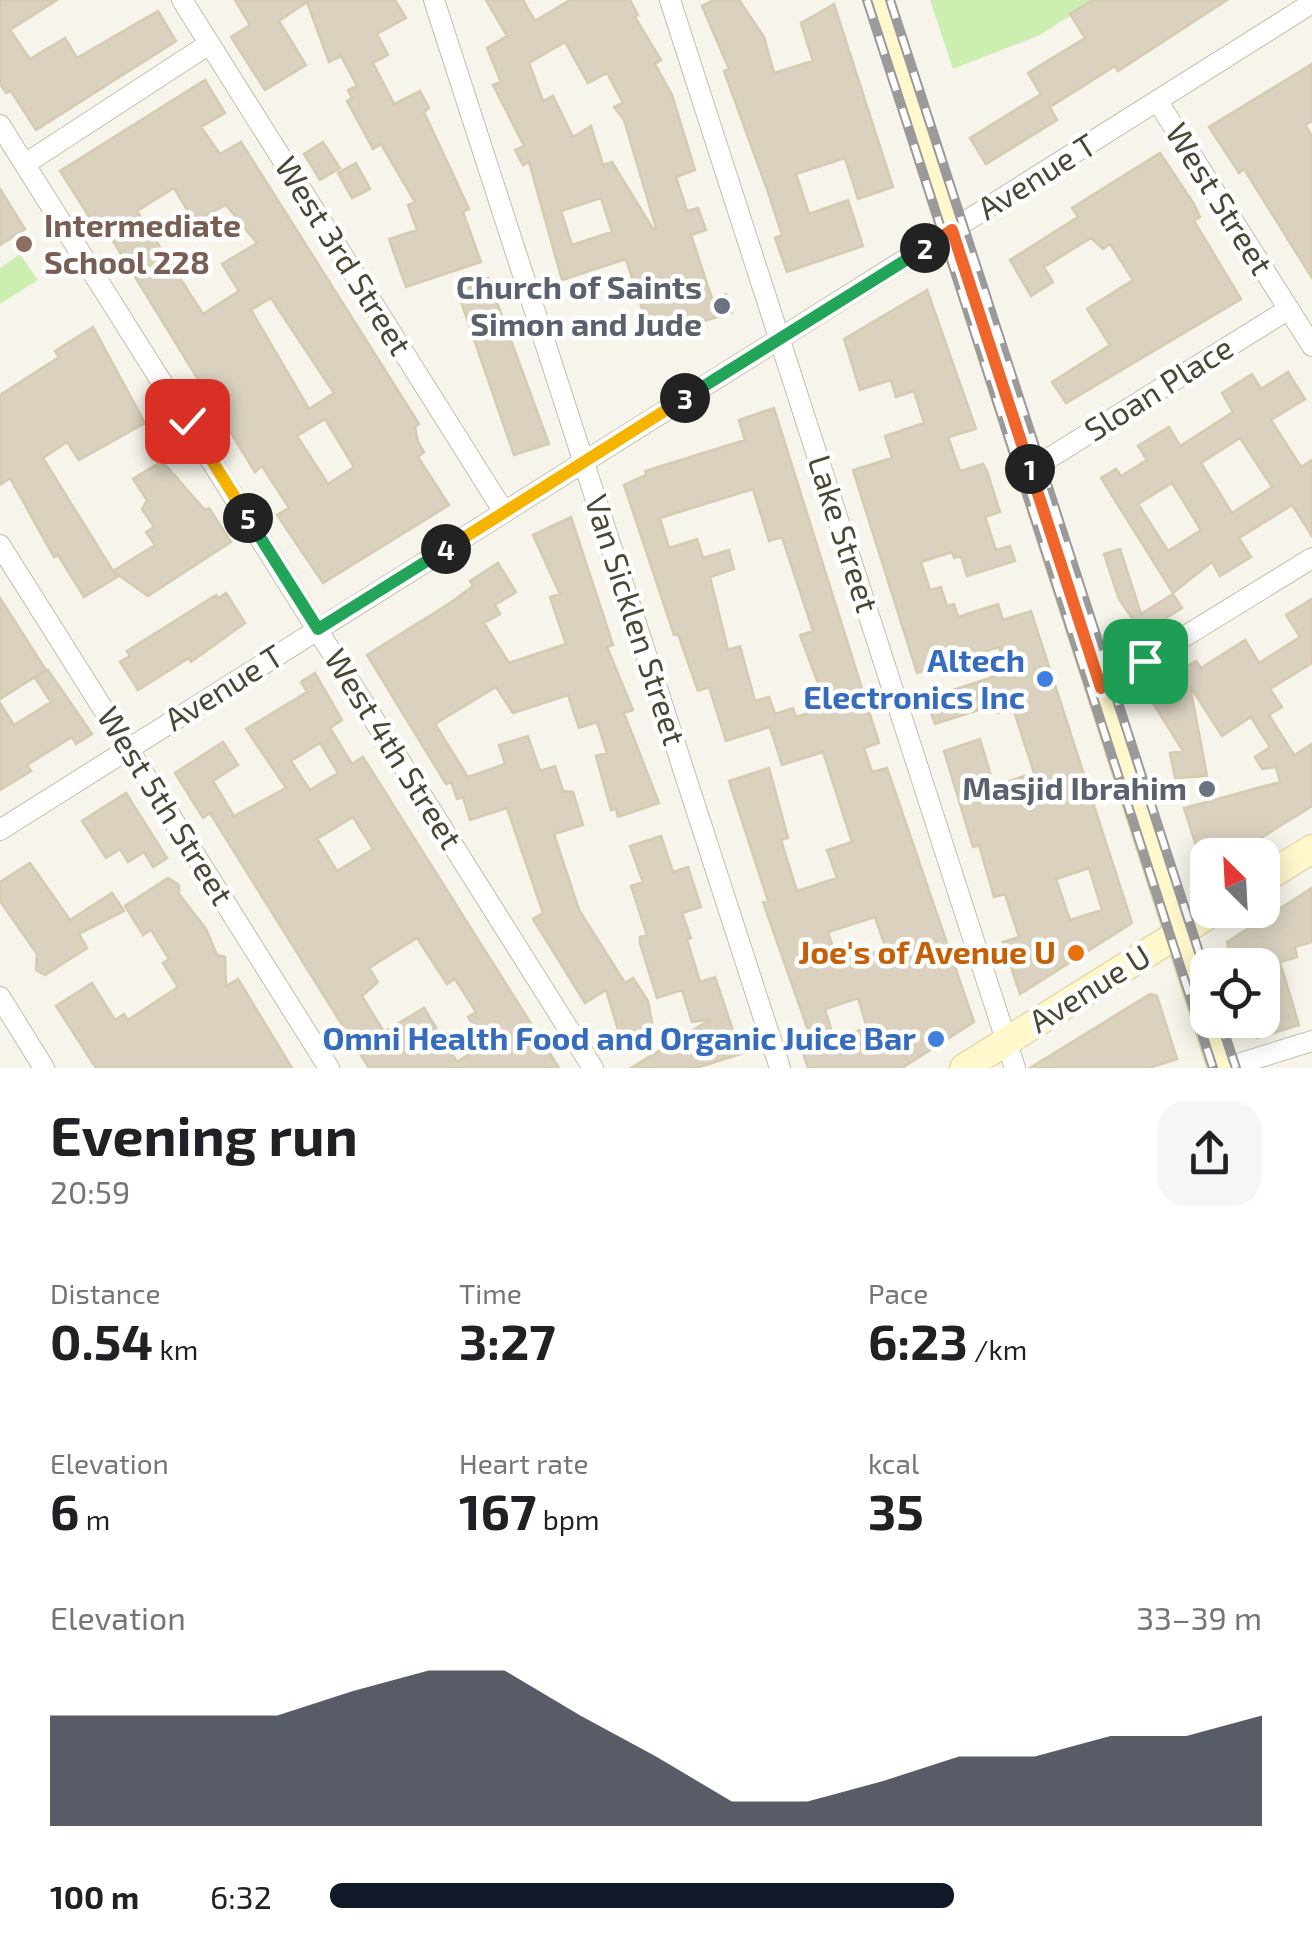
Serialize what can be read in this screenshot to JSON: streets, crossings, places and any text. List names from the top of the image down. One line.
{"streets":{"main road":["Avenue U"],"street":["Avenue T","West Street","West 3rd Street","Sloan Place","Lake Street","Van Sicklen Street","West 4th Street","West 5th Street"]},"crossings":[["Avenue T","West Street"],["Avenue T","West 3rd Street"],["Avenue T","Lake Street"],["Avenue T","Van Sicklen Street"],["Avenue T","West 4th Street"],["Avenue T","West 5th Street"],["West Street","Sloan Place"],["Lake Street","Avenue U"]],"places":["Intermediate School 228","Church of Saints Simon and Jude","Altech Electronics Inc","Masjid Ibrahim","Joe's of Avenue U","Omni Health Food and Organic Juice Bar"],"north":"top left","page":{"pins":["2","3","1","5","4"],"heading":["Evening run","20:59"],"stats":[["Distance","0.54 km"],["Time","3:27"],["Pace","6:23 /km"],["Elevation","6 m"],["Heart rate","167 bpm"],["kcal","35"]],"chart":["Elevation","33–39 m"],"list":[{"name":"100 m","note":"6:32"}]}}
